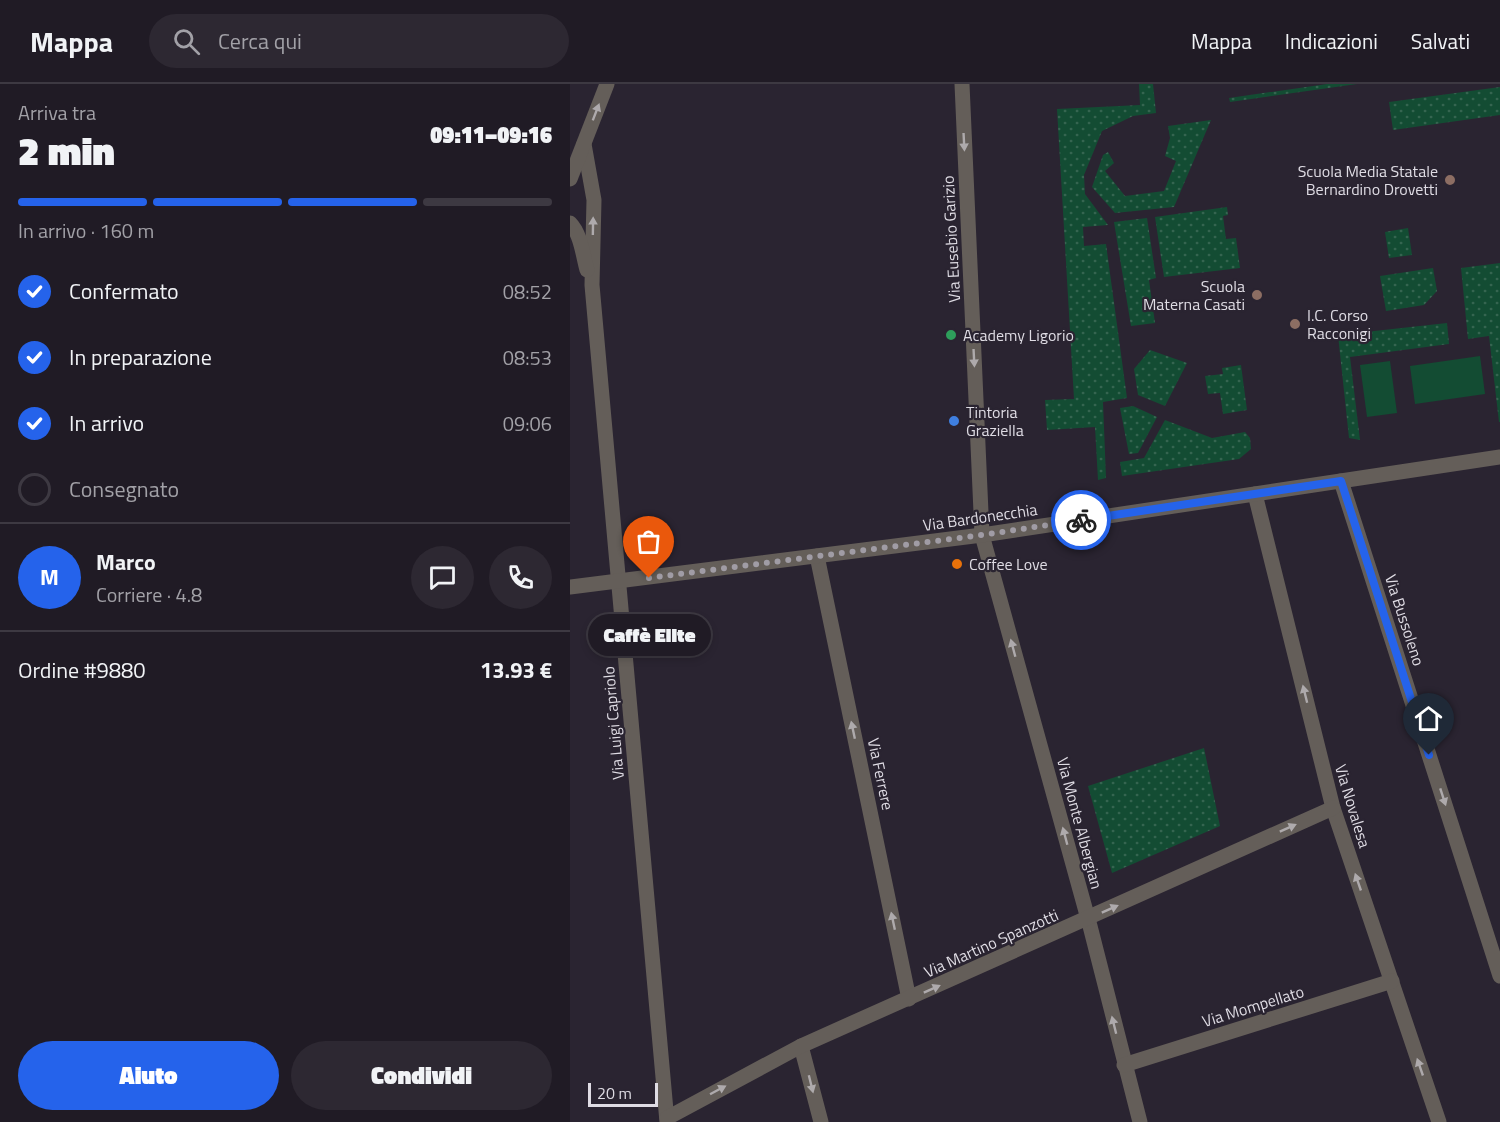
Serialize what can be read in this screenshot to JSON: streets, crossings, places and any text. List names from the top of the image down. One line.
{"streets":{"street":["Via Eusebio Garizio","Via Bardonecchia","Via Bussoleno","Via Luigi Capriolo","Via Ferrere","Via Novalesa","Via Monte Albergian","Via Martino Spanzotti","Via Mompellato"]},"crossings":[["Via Eusebio Garizio","Via Bardonecchia"],["Via Eusebio Garizio","Via Monte Albergian"],["Via Bardonecchia","Via Bussoleno"],["Via Bardonecchia","Via Luigi Capriolo"],["Via Bardonecchia","Via Ferrere"],["Via Bardonecchia","Via Novalesa"],["Via Bardonecchia","Via Monte Albergian"],["Via Luigi Capriolo","Via Martino Spanzotti"],["Via Ferrere","Via Martino Spanzotti"],["Via Novalesa","Via Martino Spanzotti"],["Via Novalesa","Via Mompellato"],["Via Monte Albergian","Via Martino Spanzotti"],["Via Monte Albergian","Via Mompellato"]],"one_way":["Via Eusebio Garizio","Via Bussoleno","Via Ferrere","Via Novalesa","Via Monte Albergian","Via Martino Spanzotti"],"places":["Scuola Media Statale Bernardino Drovetti","Scuola Materna Casati","I.C. Corso Racconigi","Academy Ligorio","Tintoria Graziella","Coffee Love","Caffè Elite"],"scale_bar":"20 m","page":{"header":"Mappa","search":"Cerca qui","nav":["Mappa","Indicazioni","Salvati"],"heading":["2 min","Arriva tra","09:11–09:16"],"panel":["Marco","Corriere · 4.8","Ordine #9880","13.93 €"],"bar":"In arrivo · 160 m","list":[["Confermato","08:52"],["In preparazione","08:53"],["In arrivo","09:06"],"Consegnato"],"round":"M","bubble":"Caffè Elite","buttons":["Aiuto","Condividi"],"scale":"20 m"}}
